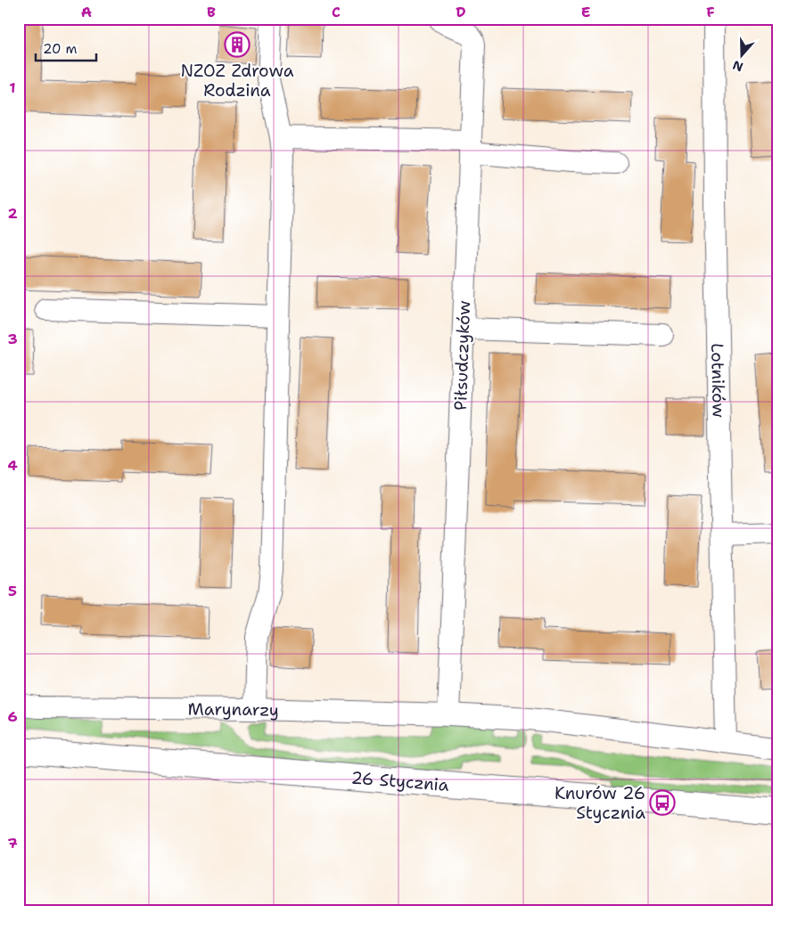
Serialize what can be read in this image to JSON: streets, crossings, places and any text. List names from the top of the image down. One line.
{"streets":{"street":["Piłsudczyków","Lotników","Marynarzy","26 Stycznia"]},"crossings":[["Piłsudczyków","Marynarzy"],["Lotników","Marynarzy"]],"places":{"building":["NZOZ Zdrowa Rodzina"],"bus stop":["Knurów 26 Stycznia"]},"scale_bar":"20 m","north":"bottom","grid":{"columns":["A","B","C","D","E","F"],"rows":["1","2","3","4","5","6","7"]}}
